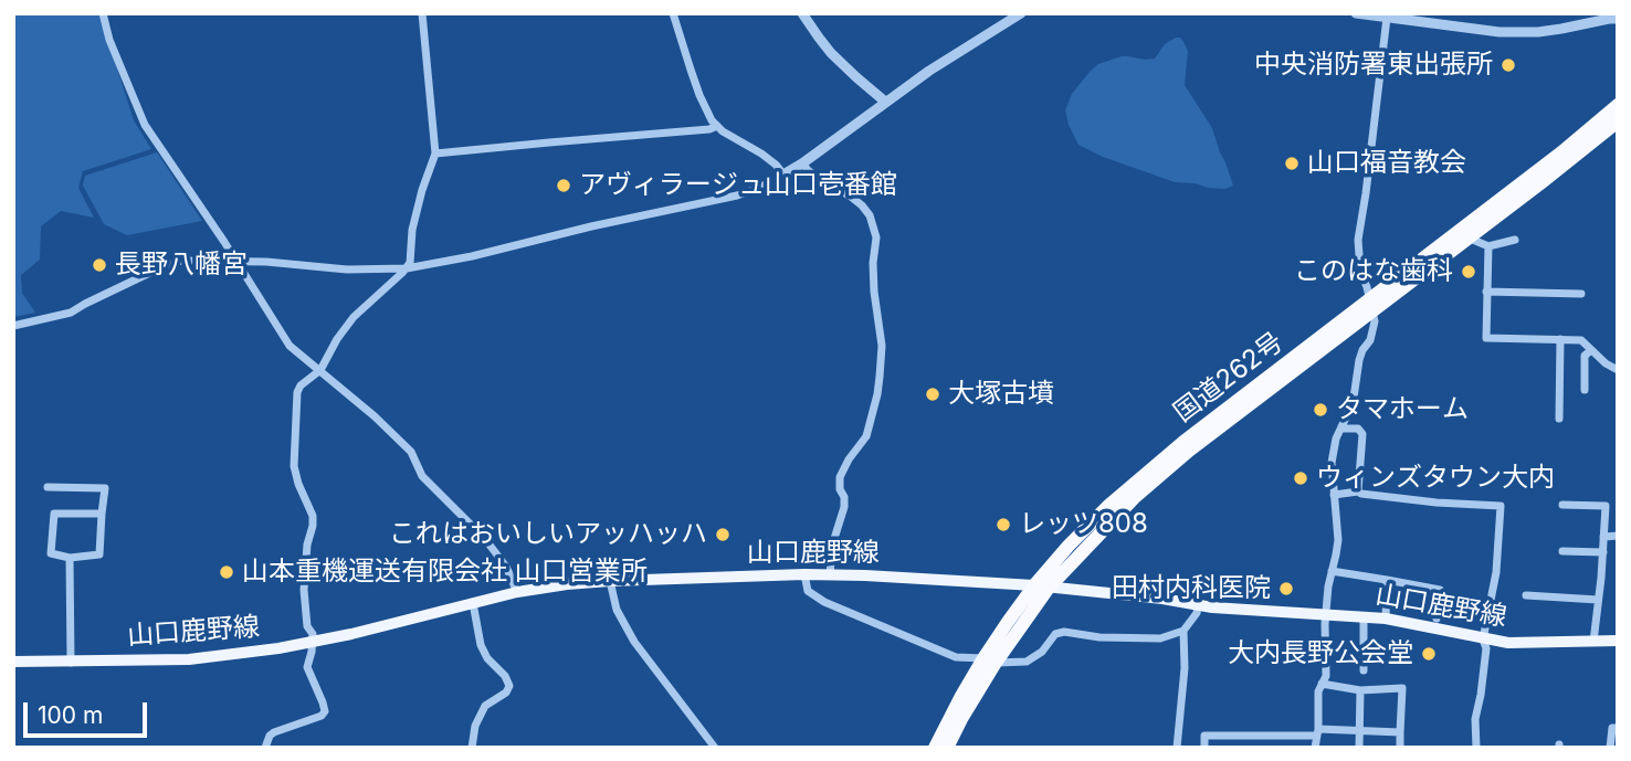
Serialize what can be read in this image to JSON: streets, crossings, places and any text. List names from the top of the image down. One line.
{"streets":{"highway":["国道262号"],"main road":["山口鹿野線"]},"crossings":[["国道262号","山口鹿野線"]],"places":["中央消防署東出張所","山口福音教会","アヴィラージュ山口壱番館","長野八幡宮","このはな歯科","大塚古墳","タマホーム","ウィンズタウン大内","レッツ808","これはおいしいアッハッハ","山本重機運送有限会社 山口営業所","田村内科医院","大内長野公会堂"],"scale_bar":"100 m"}
